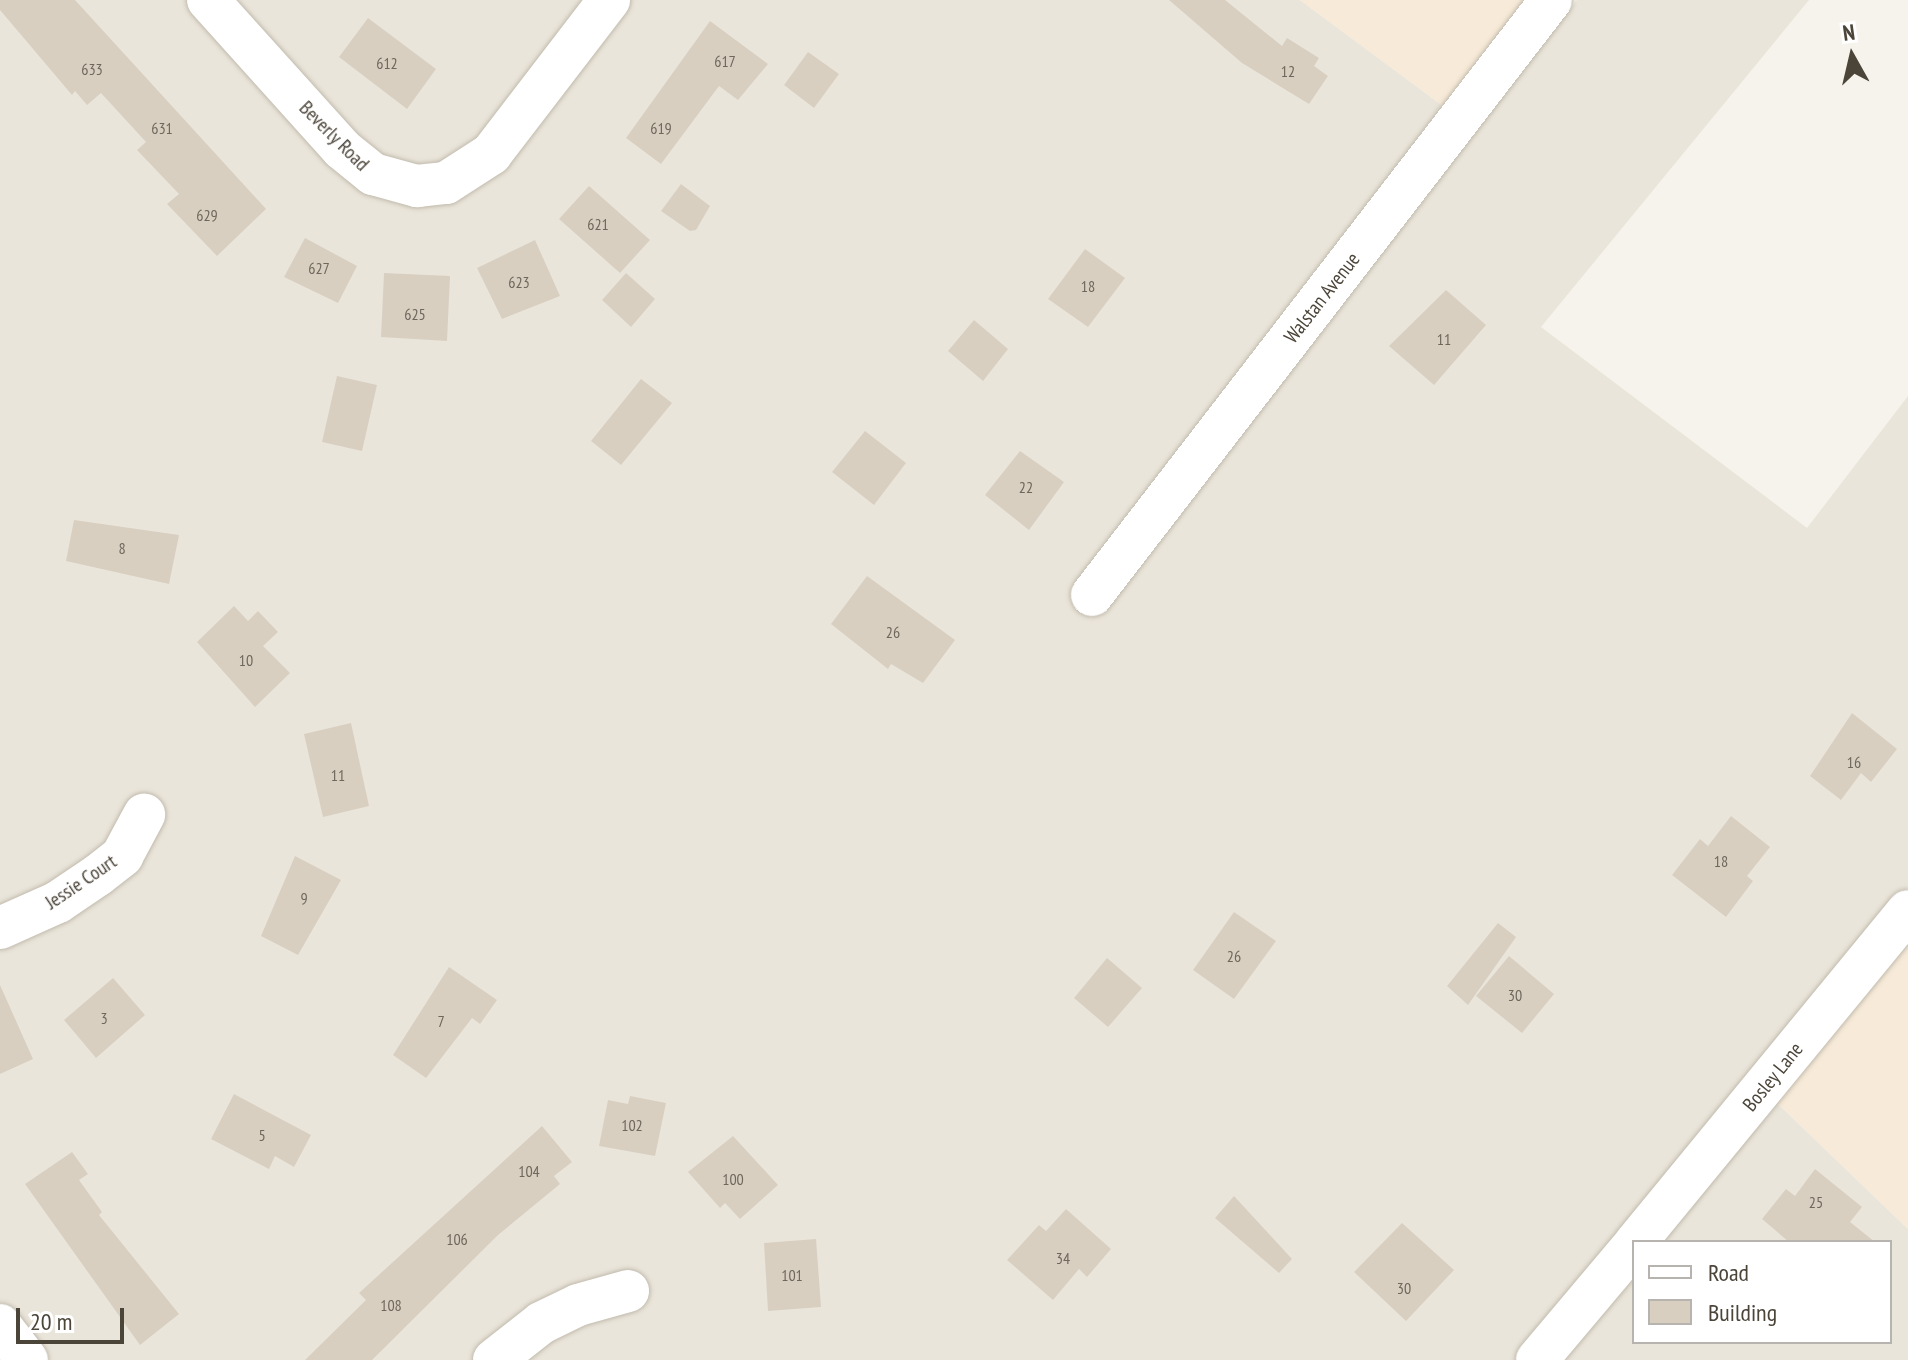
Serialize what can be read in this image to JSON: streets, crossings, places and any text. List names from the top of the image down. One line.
{"streets":{"street":["Beverly Road","Walstan Avenue","Jessie Court","Bosley Lane"]},"house_numbers":["617","612","633","12","631","619","629","621","627","623","18","625","11","22","8","26","10","16","11","18","9","26","30","3","7","102","5","104","100","25","106","34","101","30","108"],"legend":["Road","Building"],"scale_bar":"20 m","north":"top"}
